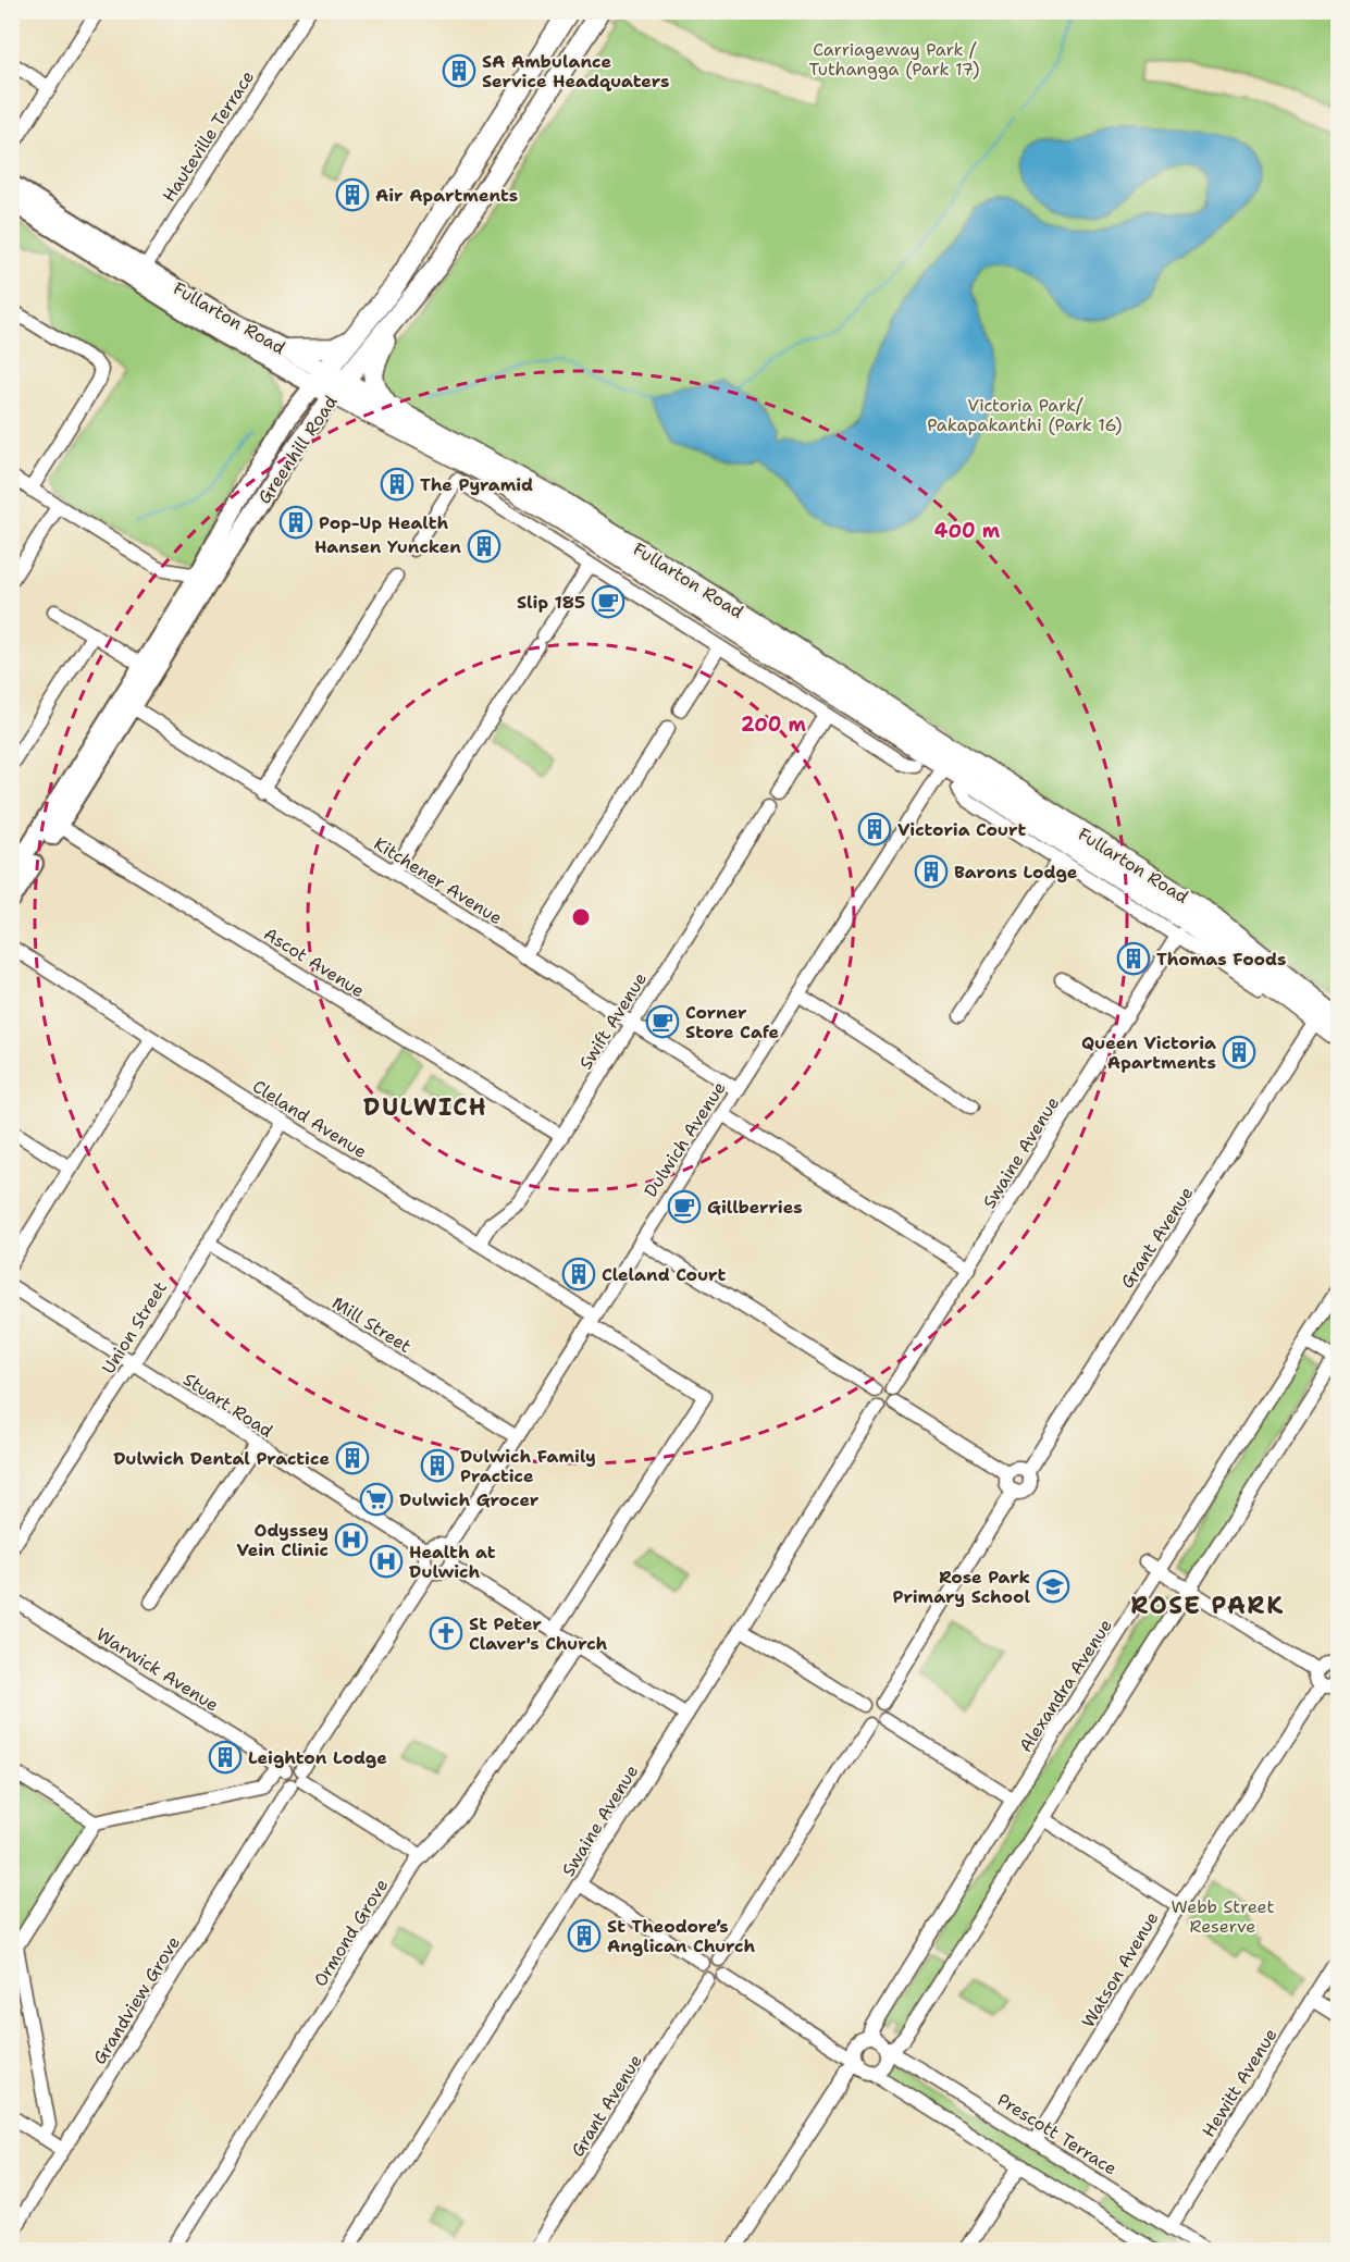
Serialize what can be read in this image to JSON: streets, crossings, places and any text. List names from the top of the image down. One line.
{"streets":{"highway":["Fullarton Road","Greenhill Road"],"street":["Hauteville Terrace","Kitchener Avenue","Ascot Avenue","Swift Avenue","Cleland Avenue","Dulwich Avenue","Swaine Avenue","Grant Avenue","Mill Street","Union Street","Stuart Road","Warwick Avenue","Alexandra Avenue","Ormond Grove","Watson Avenue","Grandview Grove","Hewitt Avenue","Prescott Terrace"]},"crossings":[["Hauteville Terrace","Fullarton Road"],["Fullarton Road","Greenhill Road"],["Fullarton Road","Dulwich Avenue"],["Fullarton Road","Swaine Avenue"],["Fullarton Road","Grant Avenue"],["Greenhill Road","Kitchener Avenue"],["Greenhill Road","Ascot Avenue"],["Kitchener Avenue","Swift Avenue"],["Kitchener Avenue","Dulwich Avenue"],["Ascot Avenue","Swift Avenue"],["Swift Avenue","Cleland Avenue"],["Cleland Avenue","Dulwich Avenue"],["Cleland Avenue","Union Street"],["Dulwich Avenue","Mill Street"],["Dulwich Avenue","Stuart Road"],["Dulwich Avenue","Grandview Grove"],["Mill Street","Union Street"],["Union Street","Stuart Road"],["Stuart Road","Grandview Grove"],["Alexandra Avenue","Prescott Terrace"],["Watson Avenue","Prescott Terrace"],["Hewitt Avenue","Prescott Terrace"]],"districts":["DULWICH","ROSE PARK"],"parks":["Carriageway Park / Tuthangga (Park 17)","Victoria Park/ Pakapakanthi (Park 16)","Webb Street Reserve"],"places":{"building":["SA Ambulance Service Headquaters","Air Apartments","The Pyramid","Pop-Up Health","Hansen Yuncken","Victoria Court","Barons Lodge","Thomas Foods","Queen Victoria Apartments","Cleland Court","Dulwich Dental Practice","Dulwich Family Practice","Leighton Lodge","St Theodore’s Anglican Church"],"cafe":["Slip 185","Corner Store Cafe","Gillberries"],"supermarket":["Dulwich Grocer"],"hospital":["Odyssey Vein Clinic","Health at Dulwich"],"school or university":["Rose Park Primary School"],"church":["St Peter Claver's Church"]},"rings":["400 m","200 m"]}
